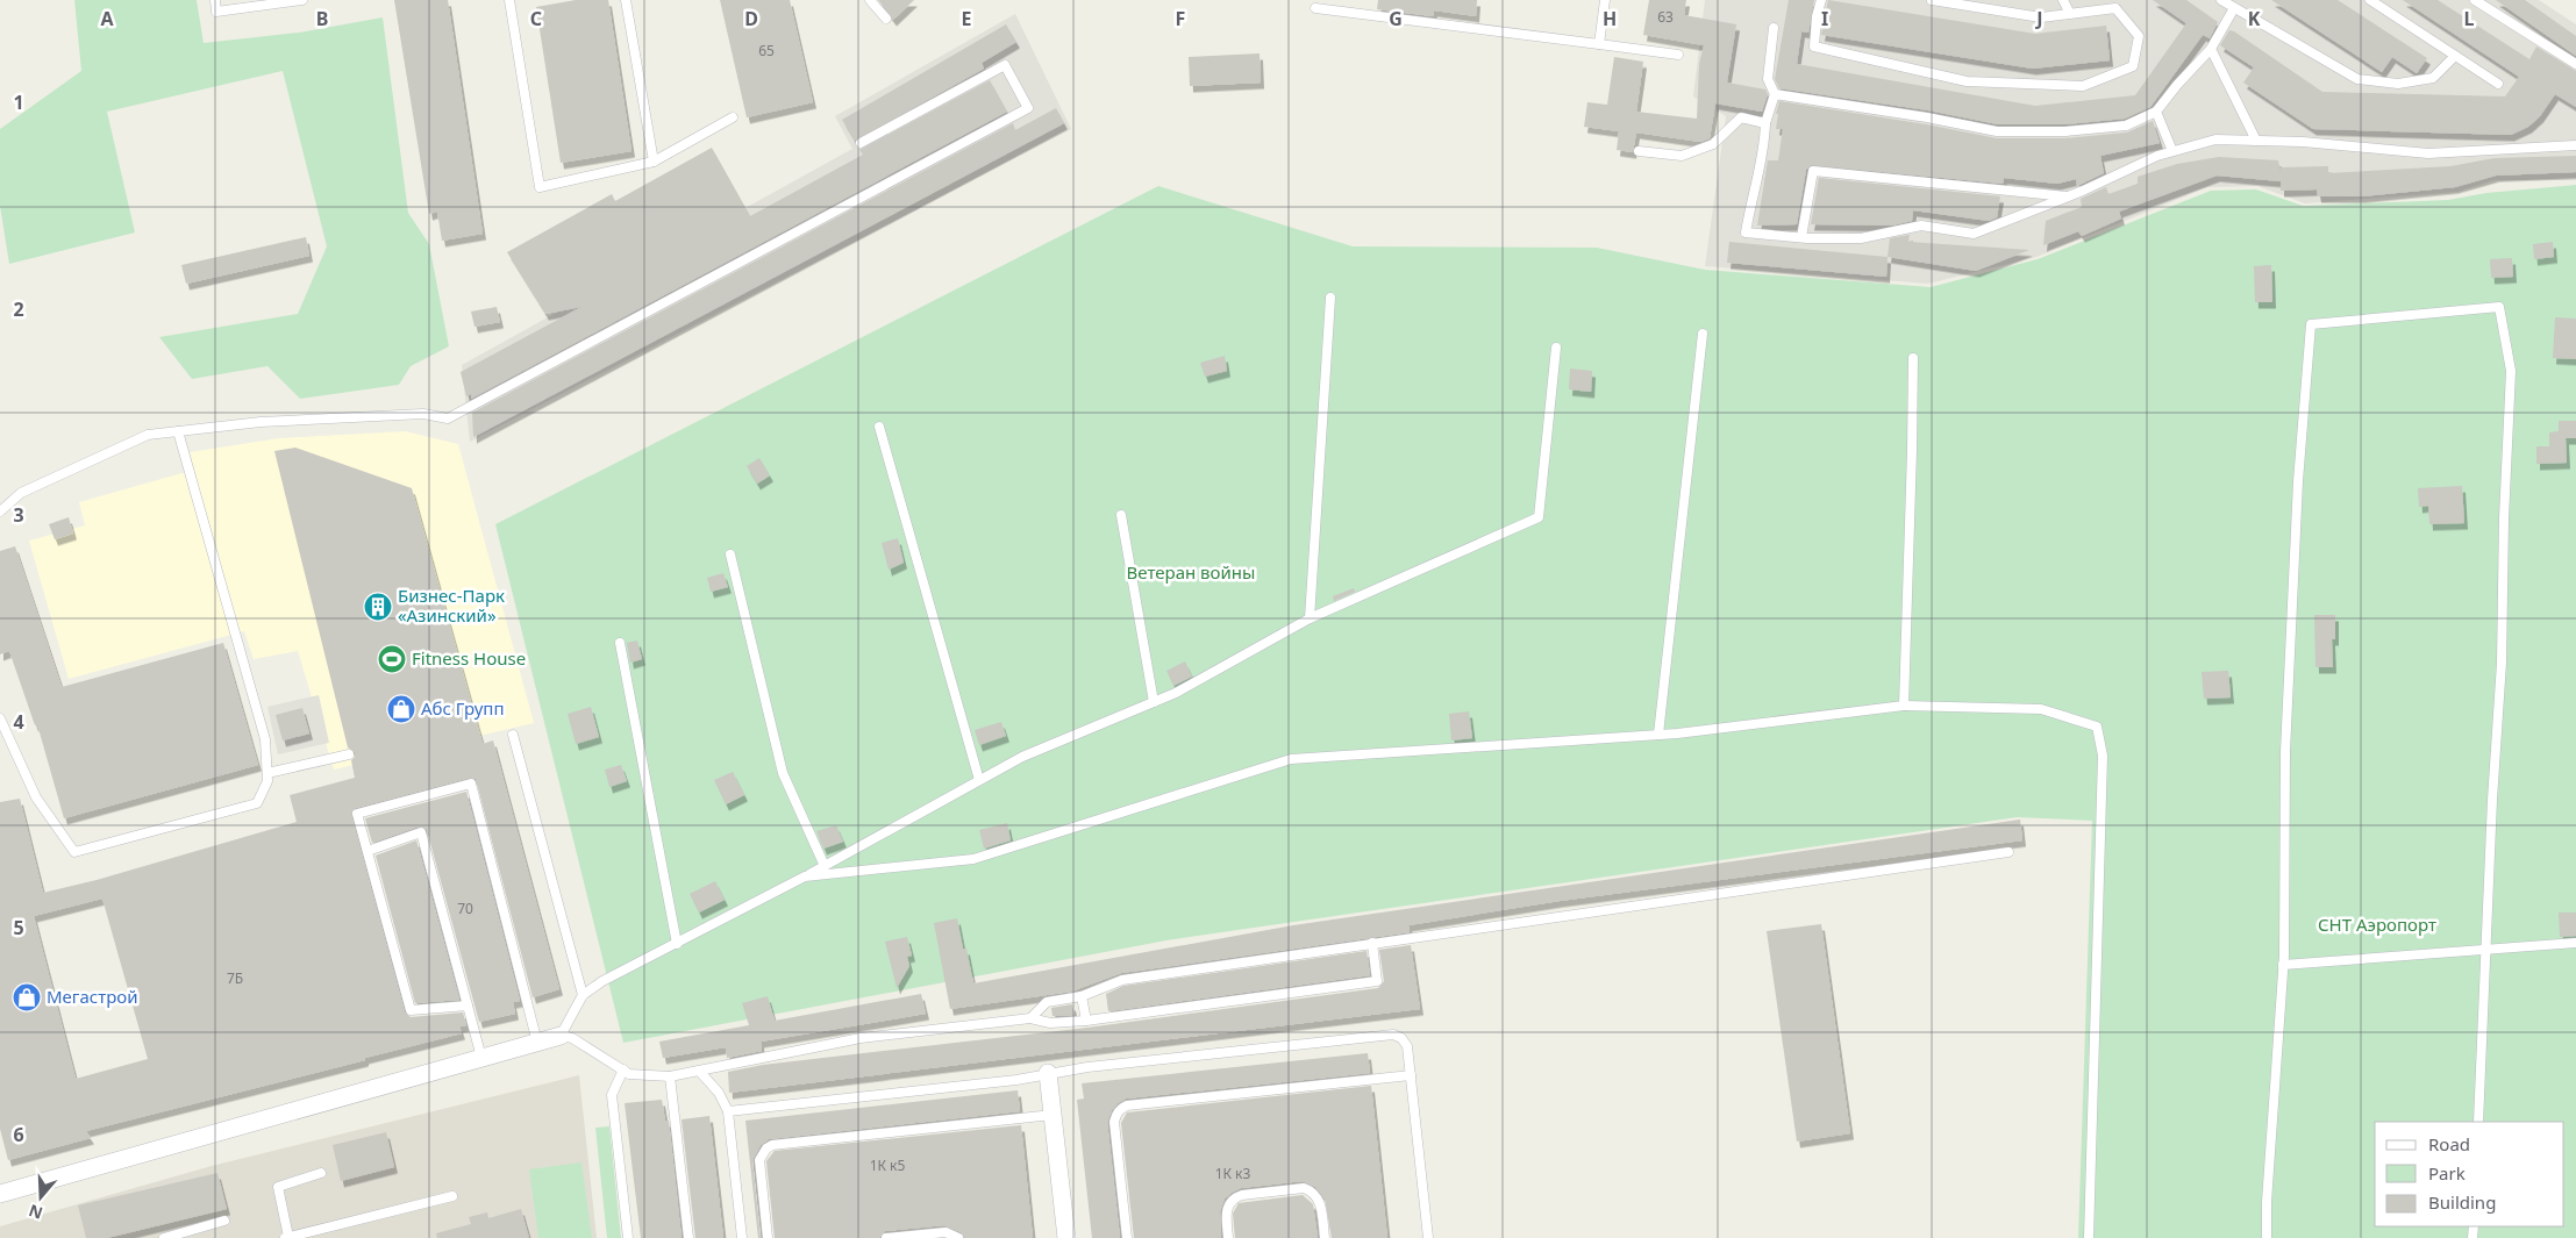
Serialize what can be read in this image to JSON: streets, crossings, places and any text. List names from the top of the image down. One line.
{"parks":["Ветеран войны","СНТ Аэропорт"],"places":{"building":["Бизнес-Парк «Азинский»"],"sports":["Fitness House"],"shop":["Абс Групп","Мегастрой"]},"house_numbers":["63","65","70","7Б","1К к5","1К к3"],"legend":["Road","Park","Building"],"north":"bottom","grid":{"columns":["A","B","C","D","E","F","G","H","I","J","K","L"],"rows":["1","2","3","4","5","6"]}}
